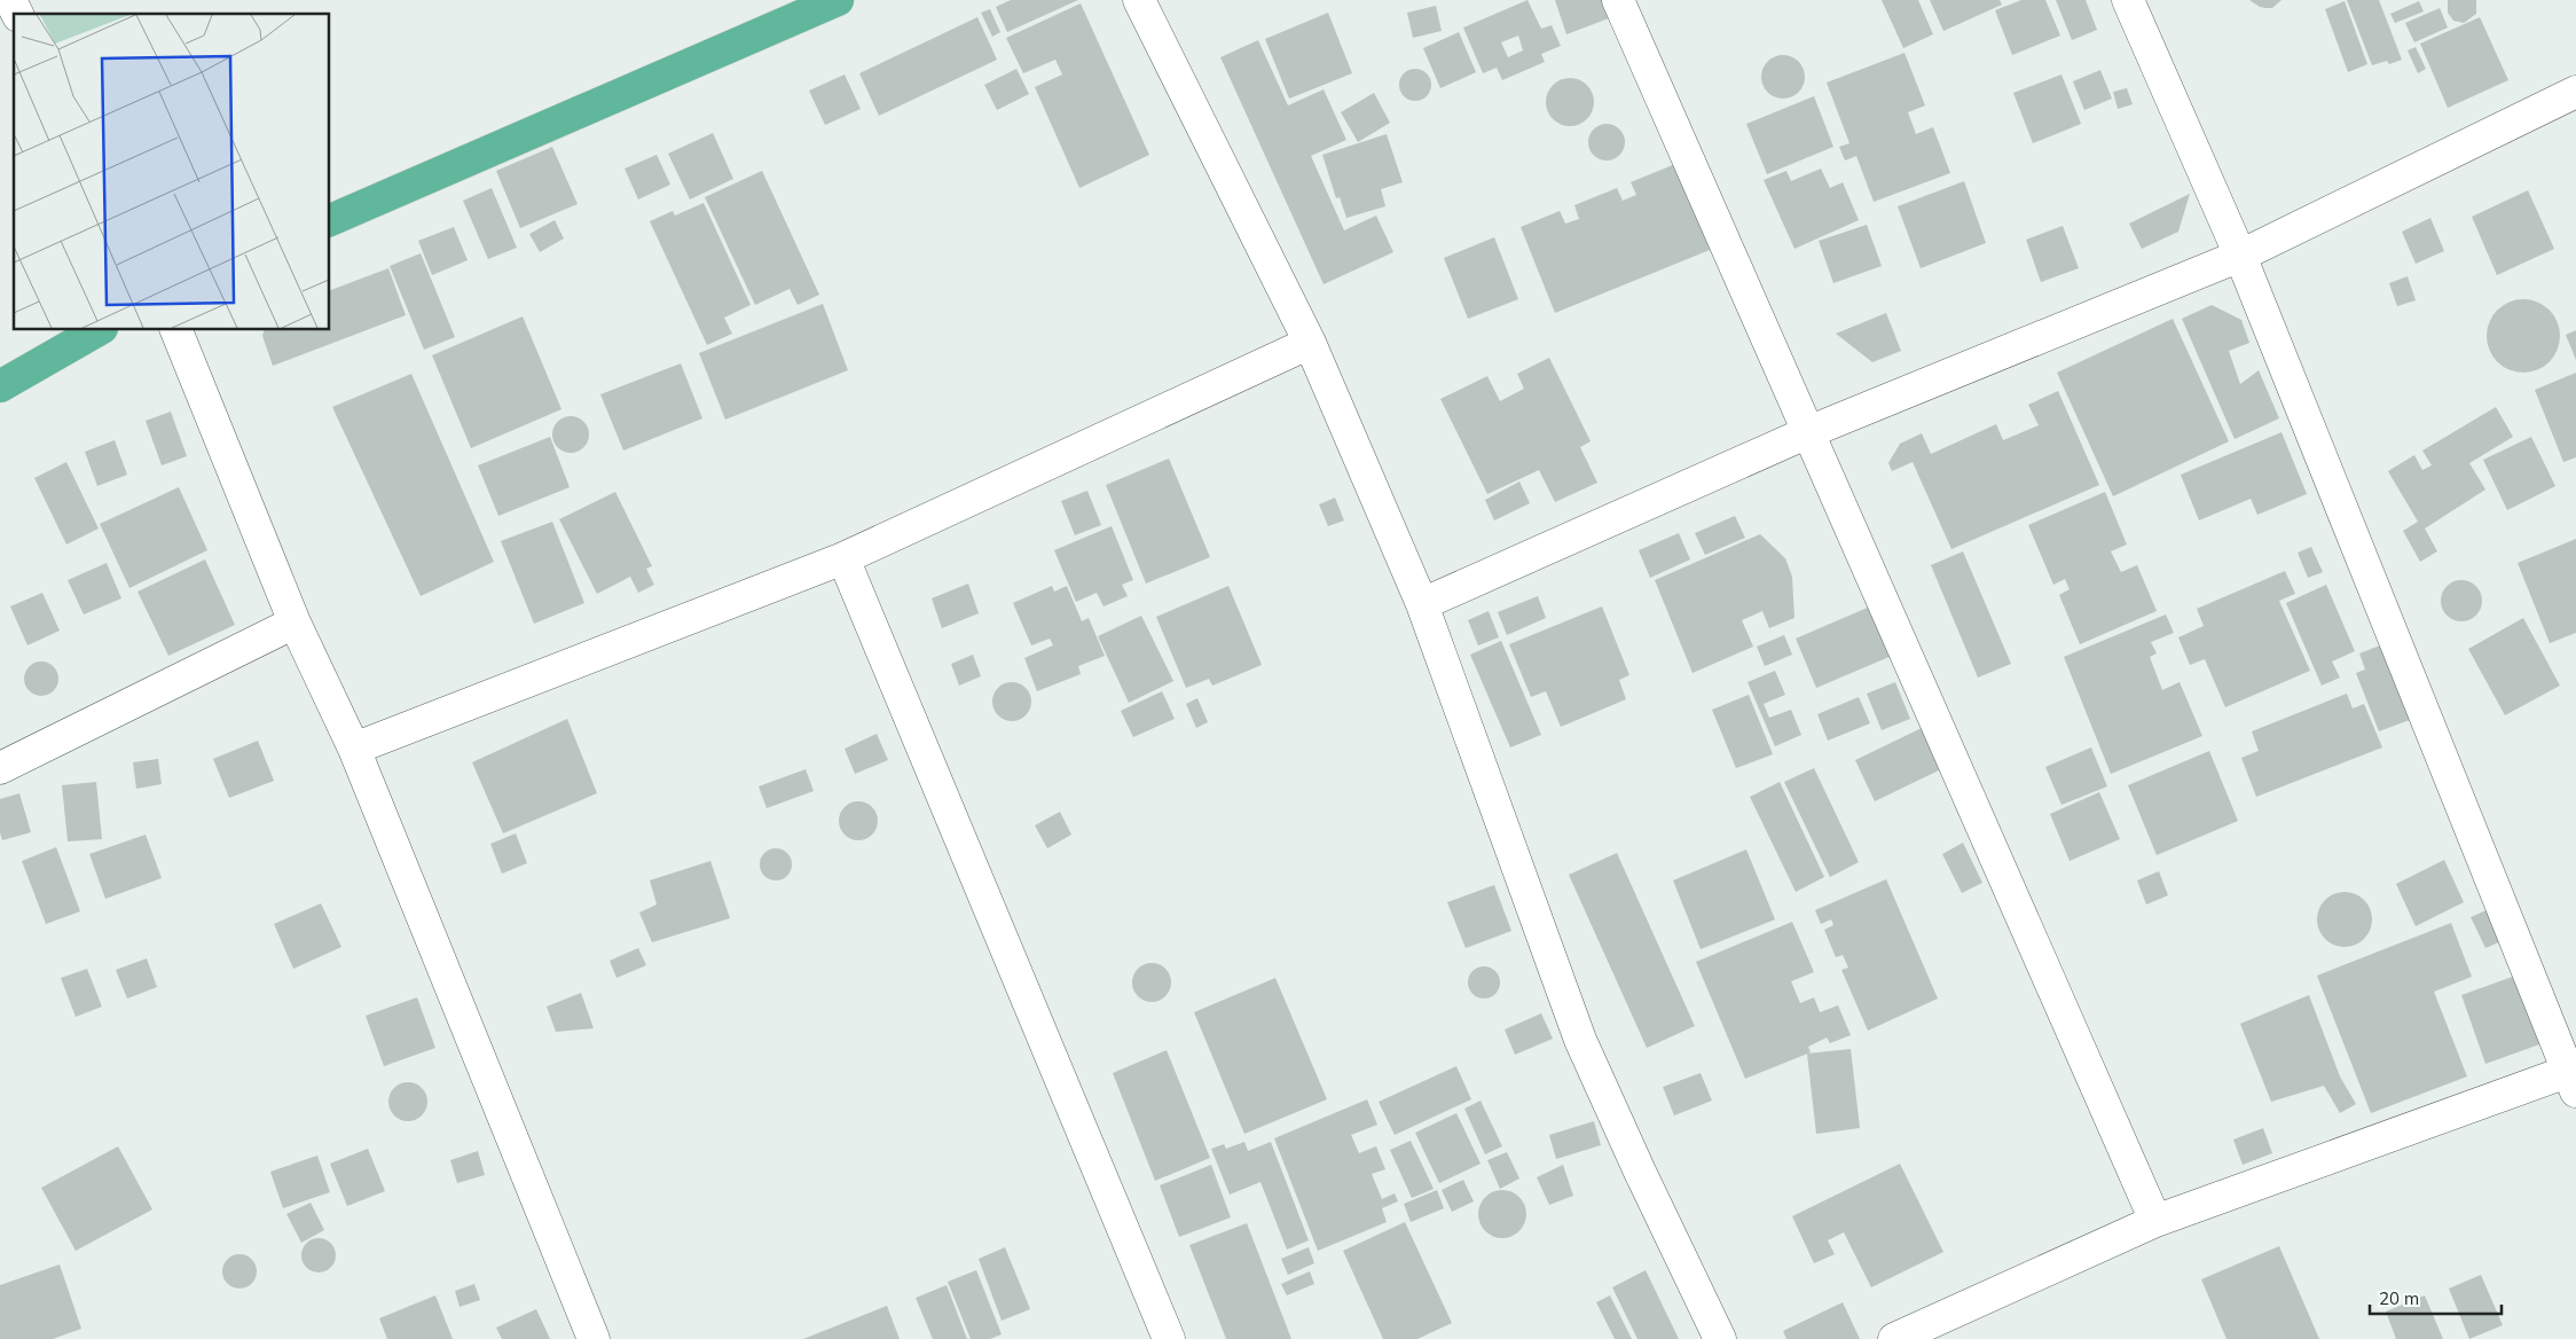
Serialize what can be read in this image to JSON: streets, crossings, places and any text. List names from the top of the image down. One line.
{"scale_bar":"20 m"}
